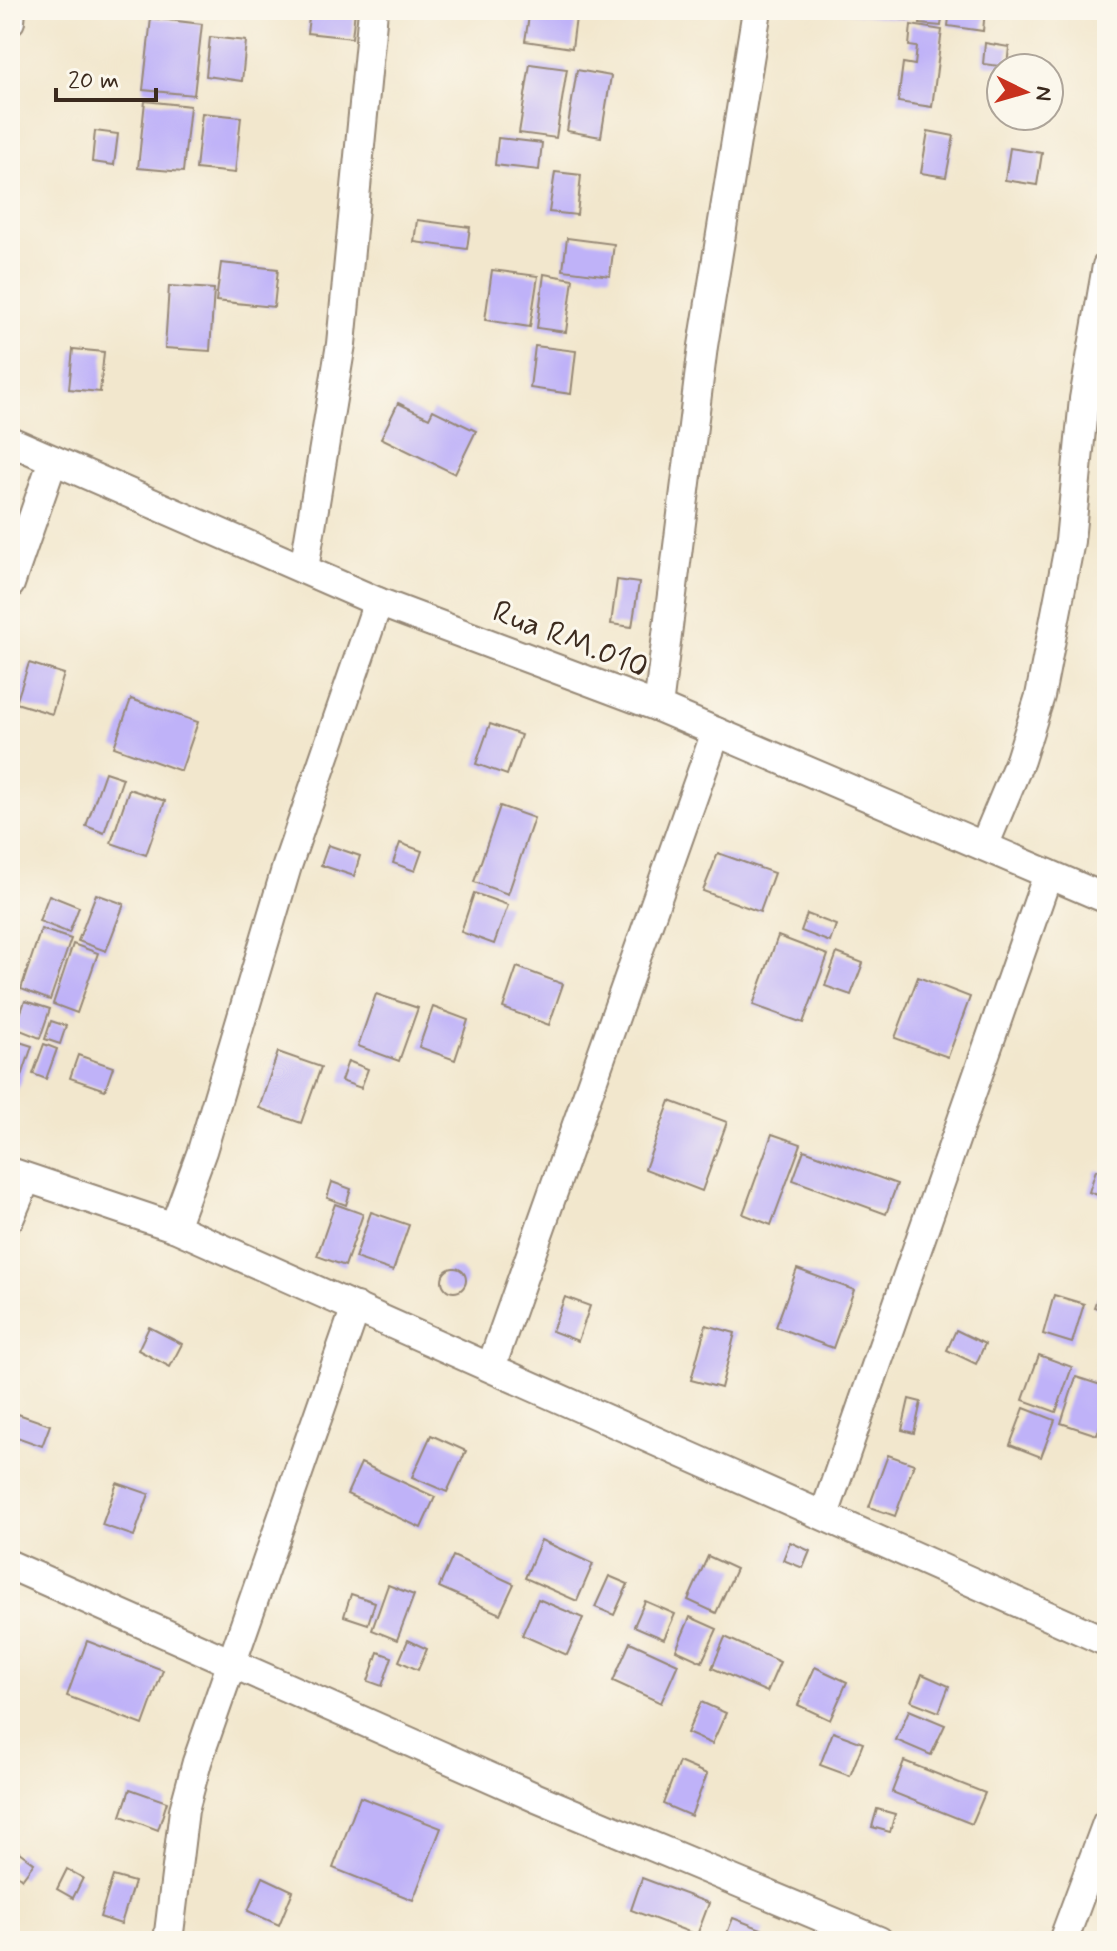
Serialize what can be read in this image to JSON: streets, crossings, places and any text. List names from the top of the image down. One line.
{"streets":{"street":["Rua RM.010"]},"scale_bar":"20 m","north":"right"}
